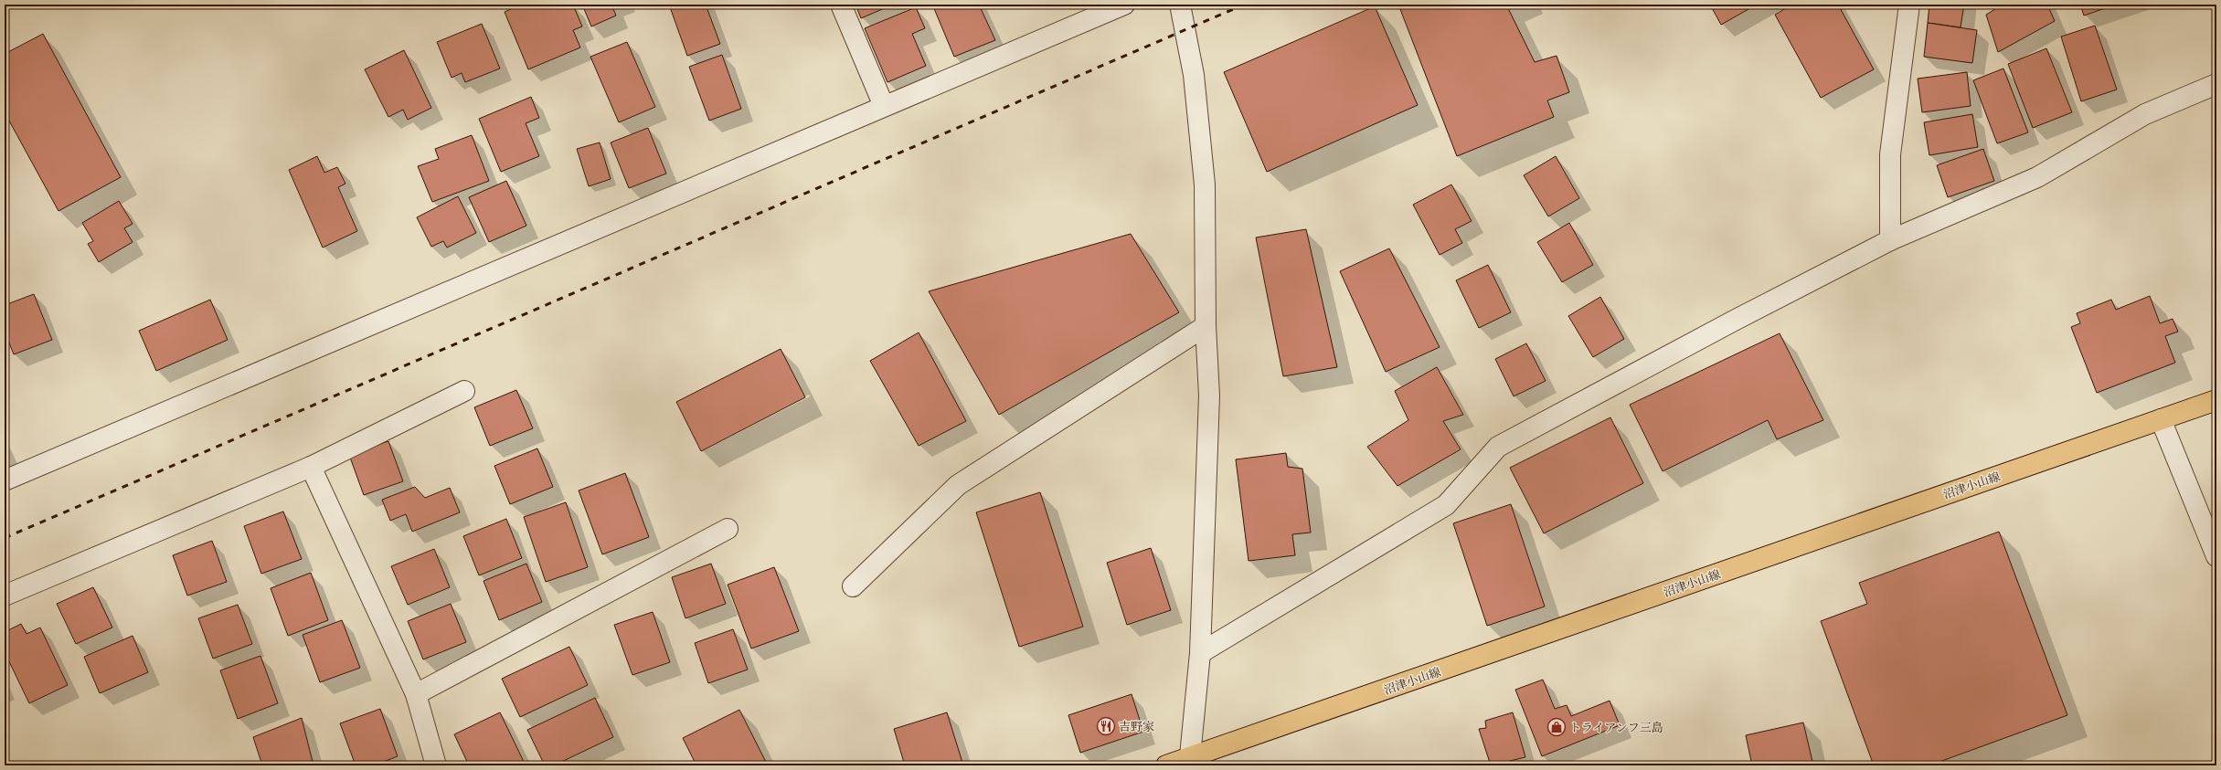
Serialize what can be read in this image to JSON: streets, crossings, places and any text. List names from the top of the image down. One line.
{"streets":{"main road":["沼津小山線"]},"places":{"restaurant":["吉野家"],"shop":["トライアンフ三島"]}}
